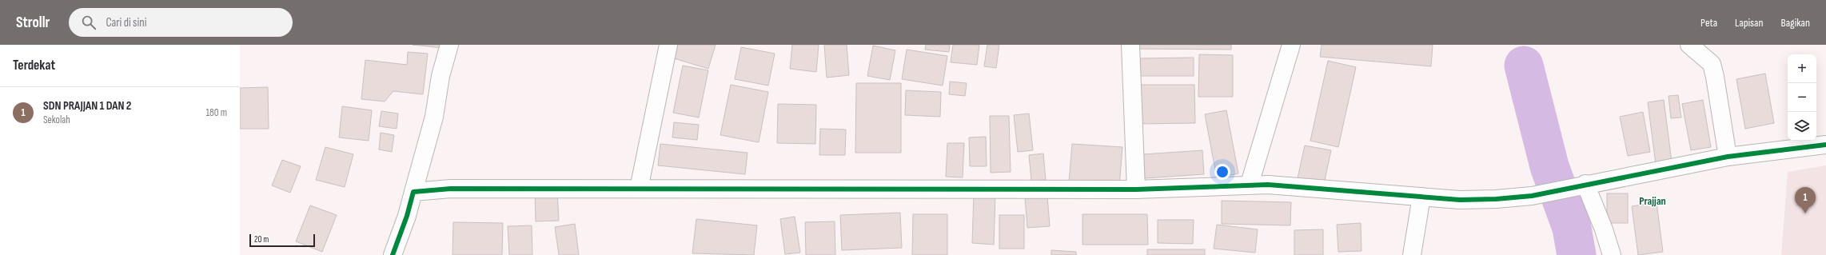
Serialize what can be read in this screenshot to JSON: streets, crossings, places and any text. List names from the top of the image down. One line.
{"districts":["Prajjan"],"scale_bar":"20 m","page":{"header":"Strollr","search":"Cari di sini","nav":["Peta","Lapisan","Bagikan"],"heading":"Terdekat","map_buttons":["+","−"],"list":[{"mark":"1","name":"SDN PRAJJAN 1 DAN 2","note":"Sekolah","value":"180 m"}],"pins":"1","scale":"20 m"}}
